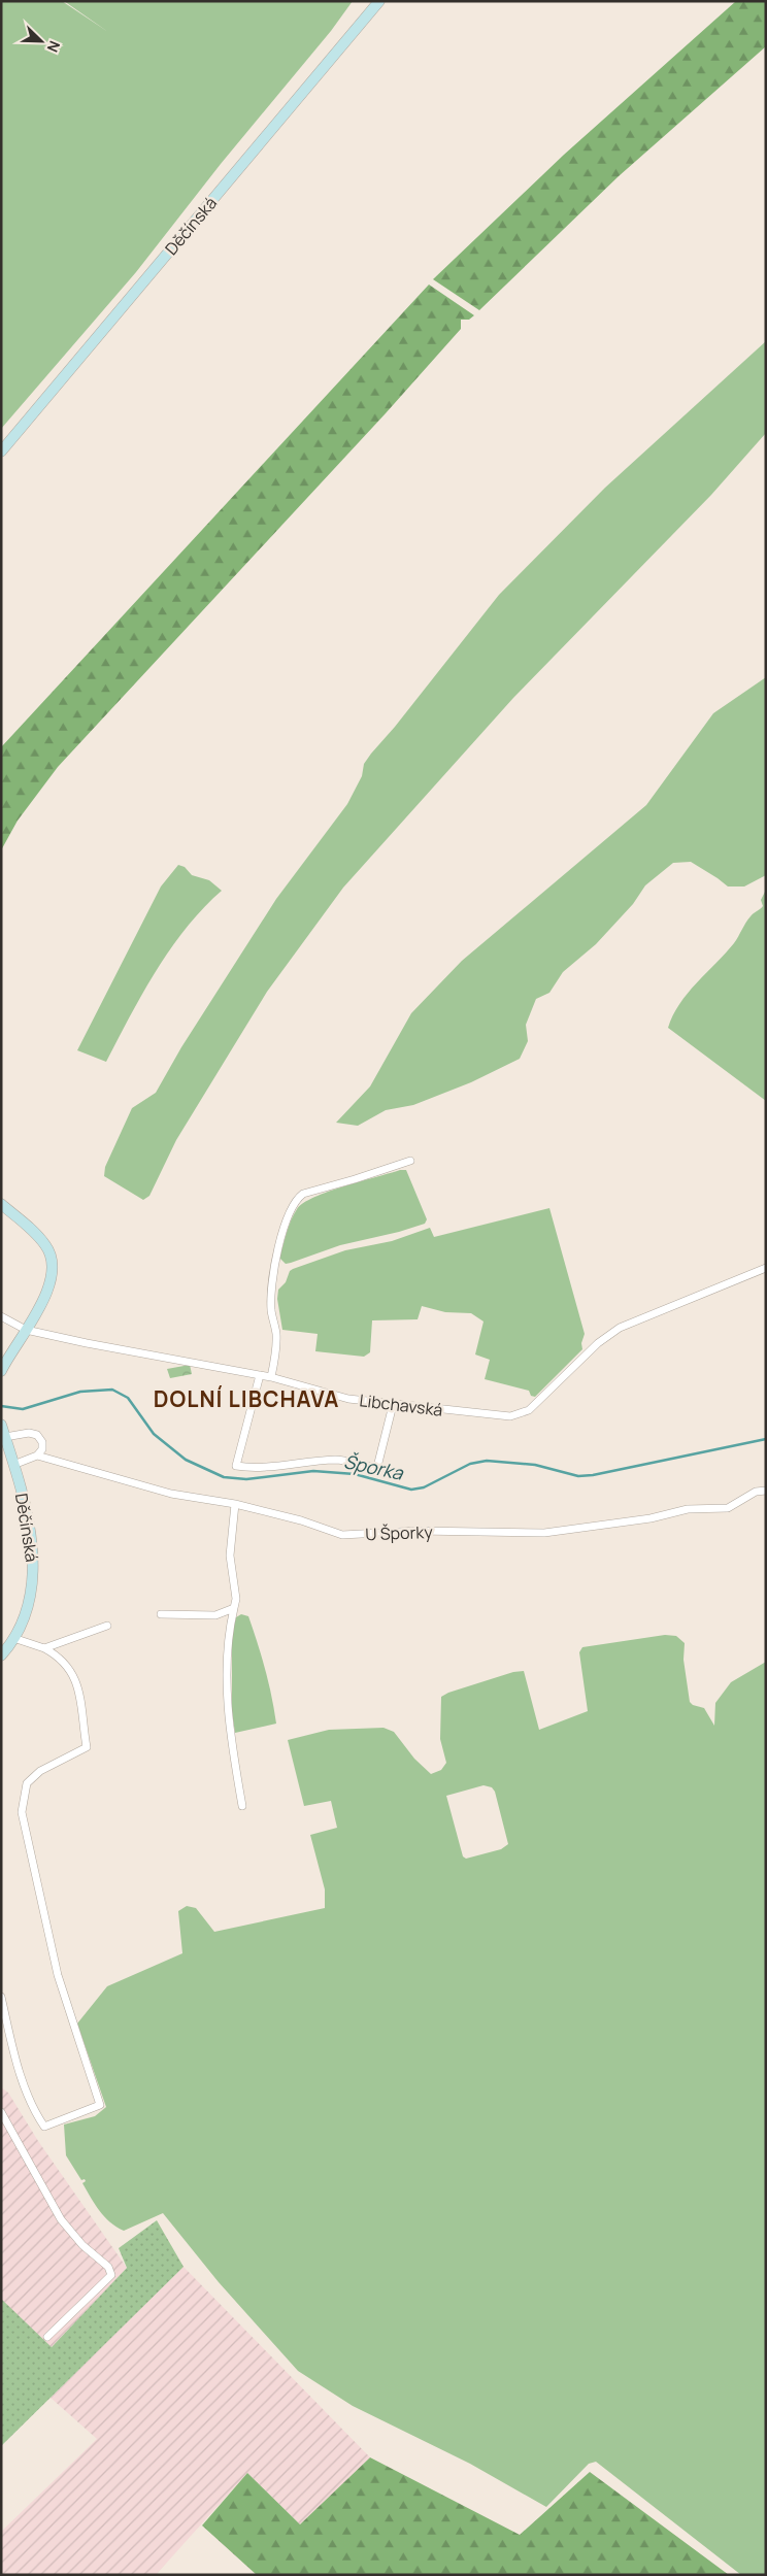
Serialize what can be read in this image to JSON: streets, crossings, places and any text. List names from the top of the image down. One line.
{"streets":{"main road":["Děčínská"],"street":["Libchavská","U Šporky"]},"districts":["DOLNÍ LIBCHAVA"],"water":["Šporka"],"north":"bottom right"}
